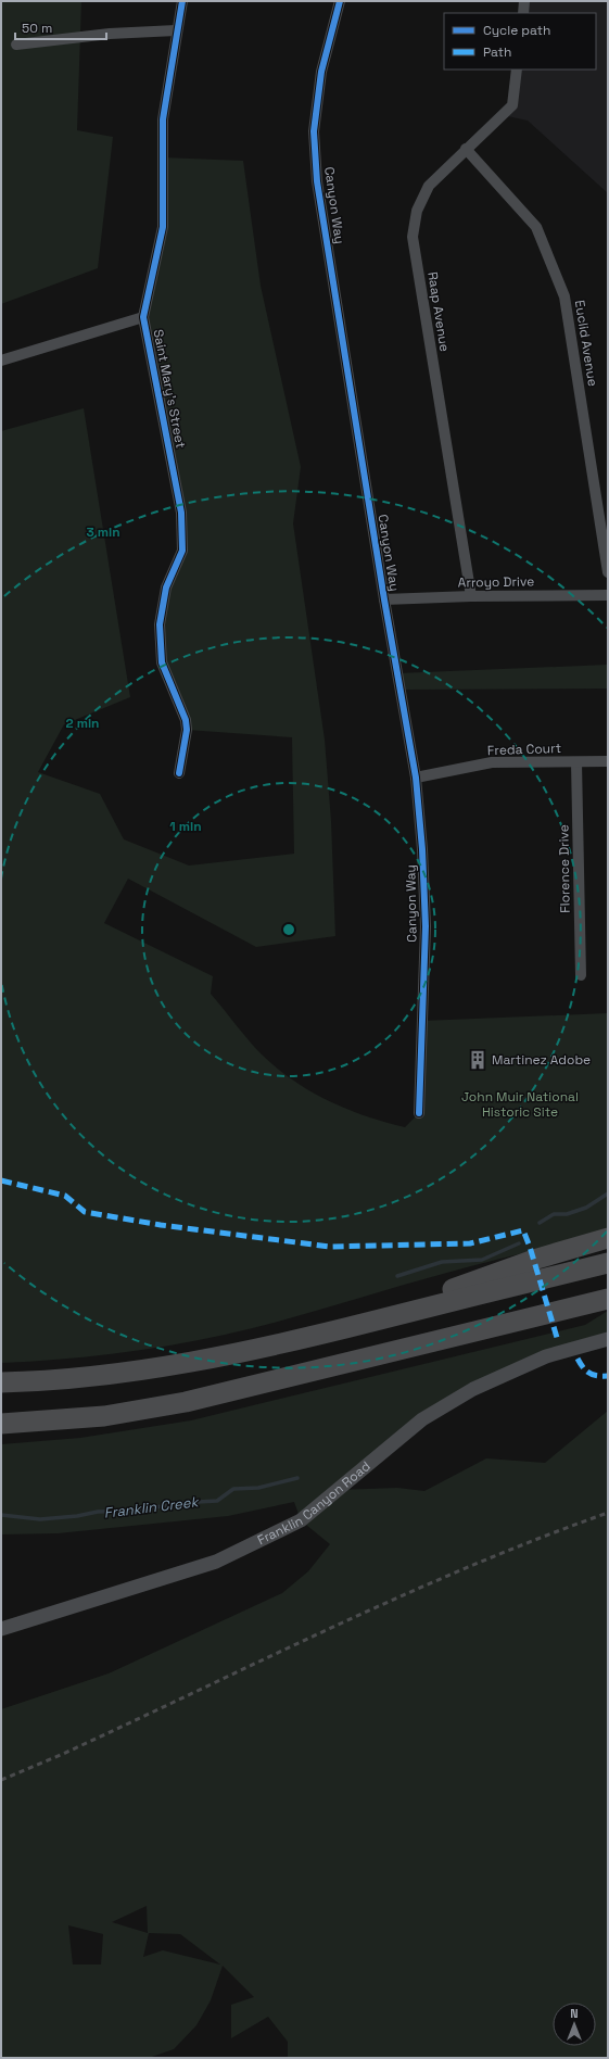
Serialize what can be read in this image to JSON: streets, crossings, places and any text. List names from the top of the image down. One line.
{"streets":{"street":["Canyon Way","Raap Avenue","Euclid Avenue","Saint Mary's Street","Arroyo Drive","Freda Court","Florence Drive","Franklin Canyon Road"]},"crossings":[["Canyon Way","Arroyo Drive"],["Canyon Way","Freda Court"],["Raap Avenue","Euclid Avenue"],["Raap Avenue","Arroyo Drive"],["Freda Court","Florence Drive"]],"water":["Franklin Creek"],"parks":["John Muir National Historic Site"],"places":{"building":["Martinez Adobe"]},"legend":["Cycle path","Path"],"scale_bar":"50 m","north":"top","rings":["3 min","2 min","1 min"]}
